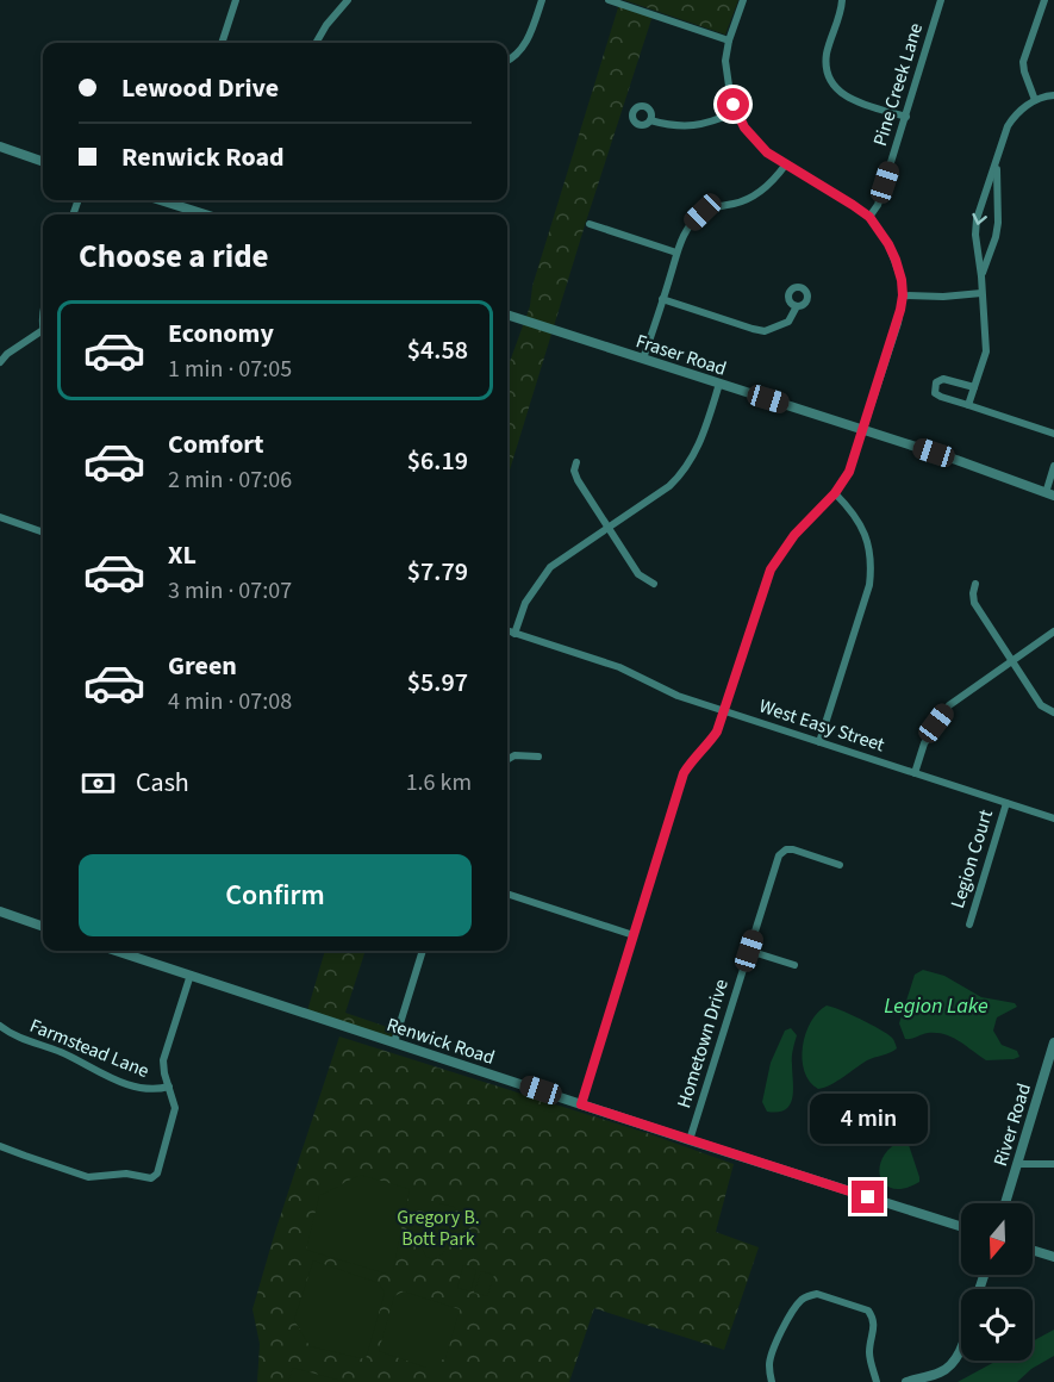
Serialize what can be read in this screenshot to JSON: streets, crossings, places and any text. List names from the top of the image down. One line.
{"streets":{"street":["Pine Creek Lane","Fraser Road","West Easy Street","Legion Court","Renwick Road","Hometown Drive","Farmstead Lane","River Road"]},"crossings":[["West Easy Street","Legion Court"],["Renwick Road","Hometown Drive"]],"water":["Legion Lake"],"parks":["Gregory B. Bott Park"],"north":"bottom","page":{"banner":["Lewood Drive","Renwick Road"],"heading":"Choose a ride","list":[{"name":"Economy","note":"1 min · 07:05","value":"$4.58"},{"name":"Comfort","note":"2 min · 07:06","value":"$6.19"},{"name":"XL","note":"3 min · 07:07","value":"$7.79"},{"name":"Green","note":"4 min · 07:08","value":"$5.97"}],"pay":["Cash","1.6 km"],"buttons":"Confirm","bubble":"4 min"}}
